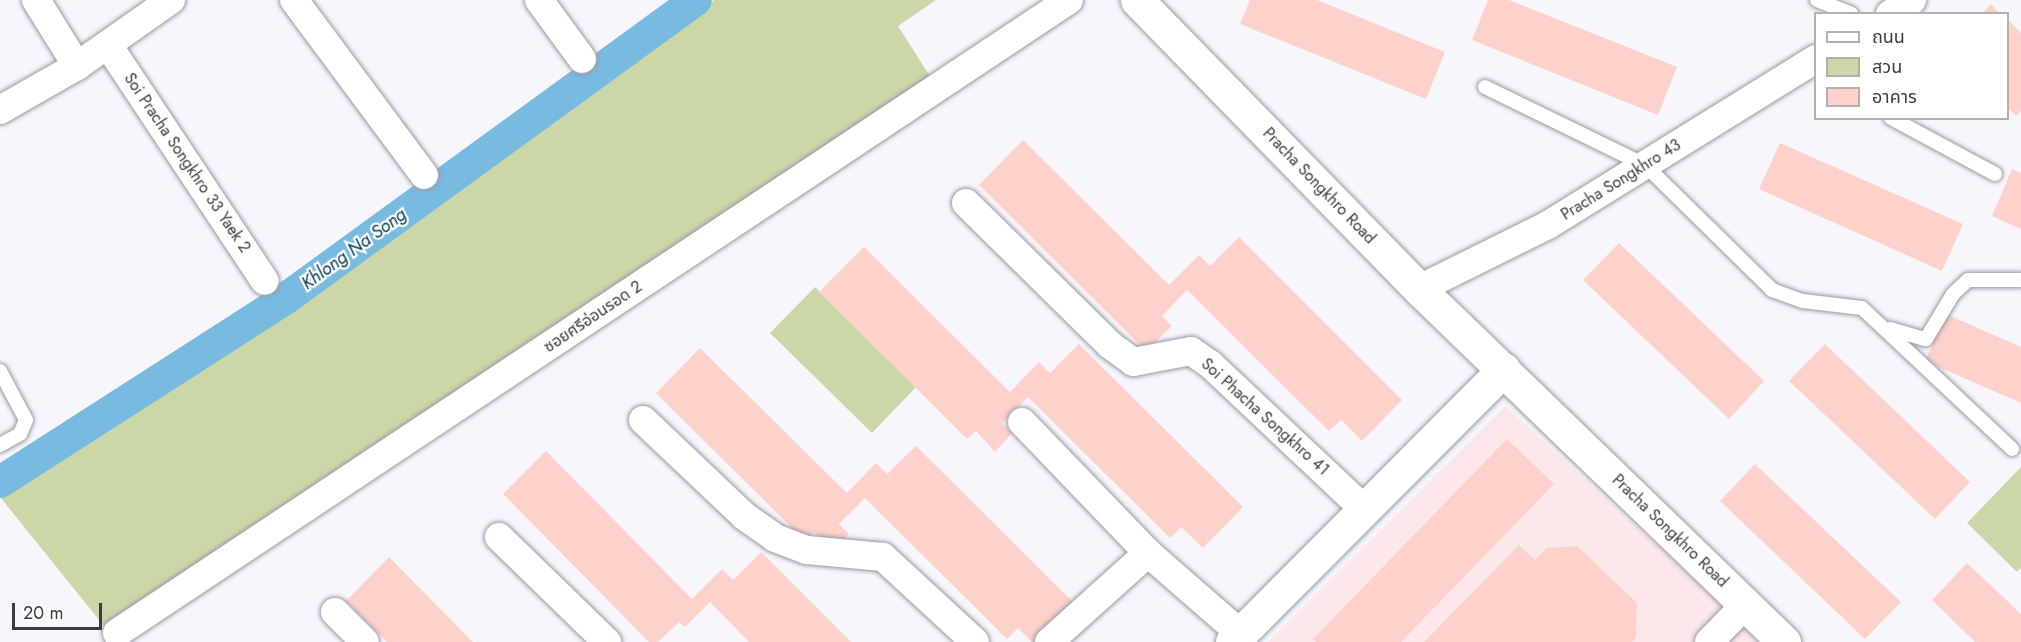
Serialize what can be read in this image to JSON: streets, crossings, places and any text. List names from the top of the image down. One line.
{"streets":{"main road":["Pracha Songkhro Road"],"street":["Soi Pracha Songkhro 33 Yaek 2","Pracha Songkhro 43","ซอยศรีอ่อนรอด 2","Soi Phacha Songkhro 41"]},"crossings":[["Pracha Songkhro 43","Pracha Songkhro Road"]],"water":["Khlong Na Song"],"legend":["ถนน","สวน","อาคาร"],"scale_bar":"20 m"}
